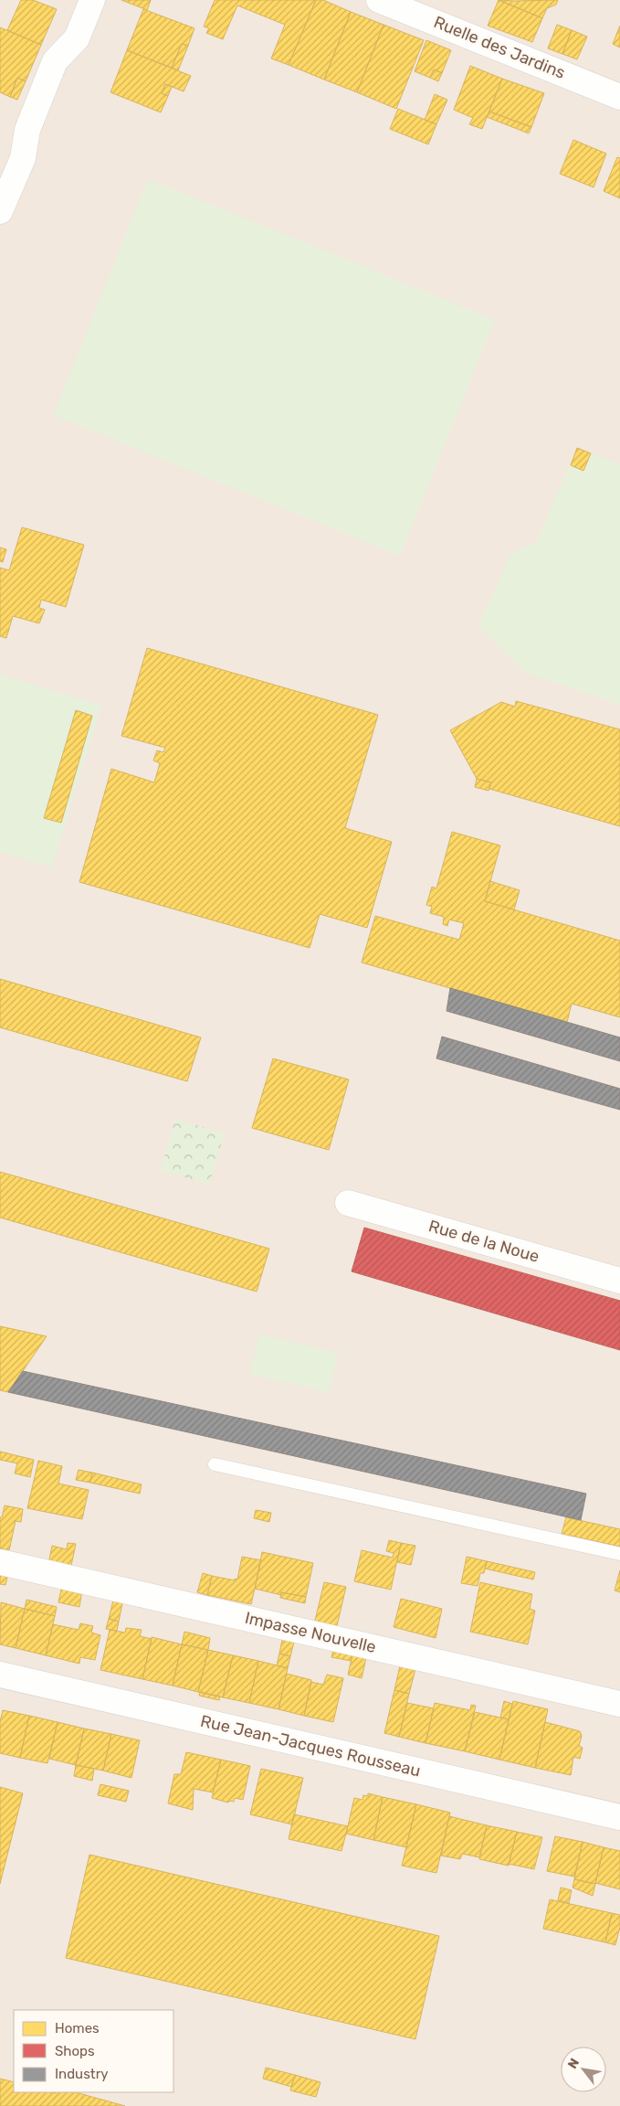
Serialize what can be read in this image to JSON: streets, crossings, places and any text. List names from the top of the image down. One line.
{"streets":{"street":["Ruelle des Jardins","Rue de la Noue","Impasse Nouvelle","Rue Jean-Jacques Rousseau"]},"legend":["Homes","Shops","Industry"],"north":"top left"}
